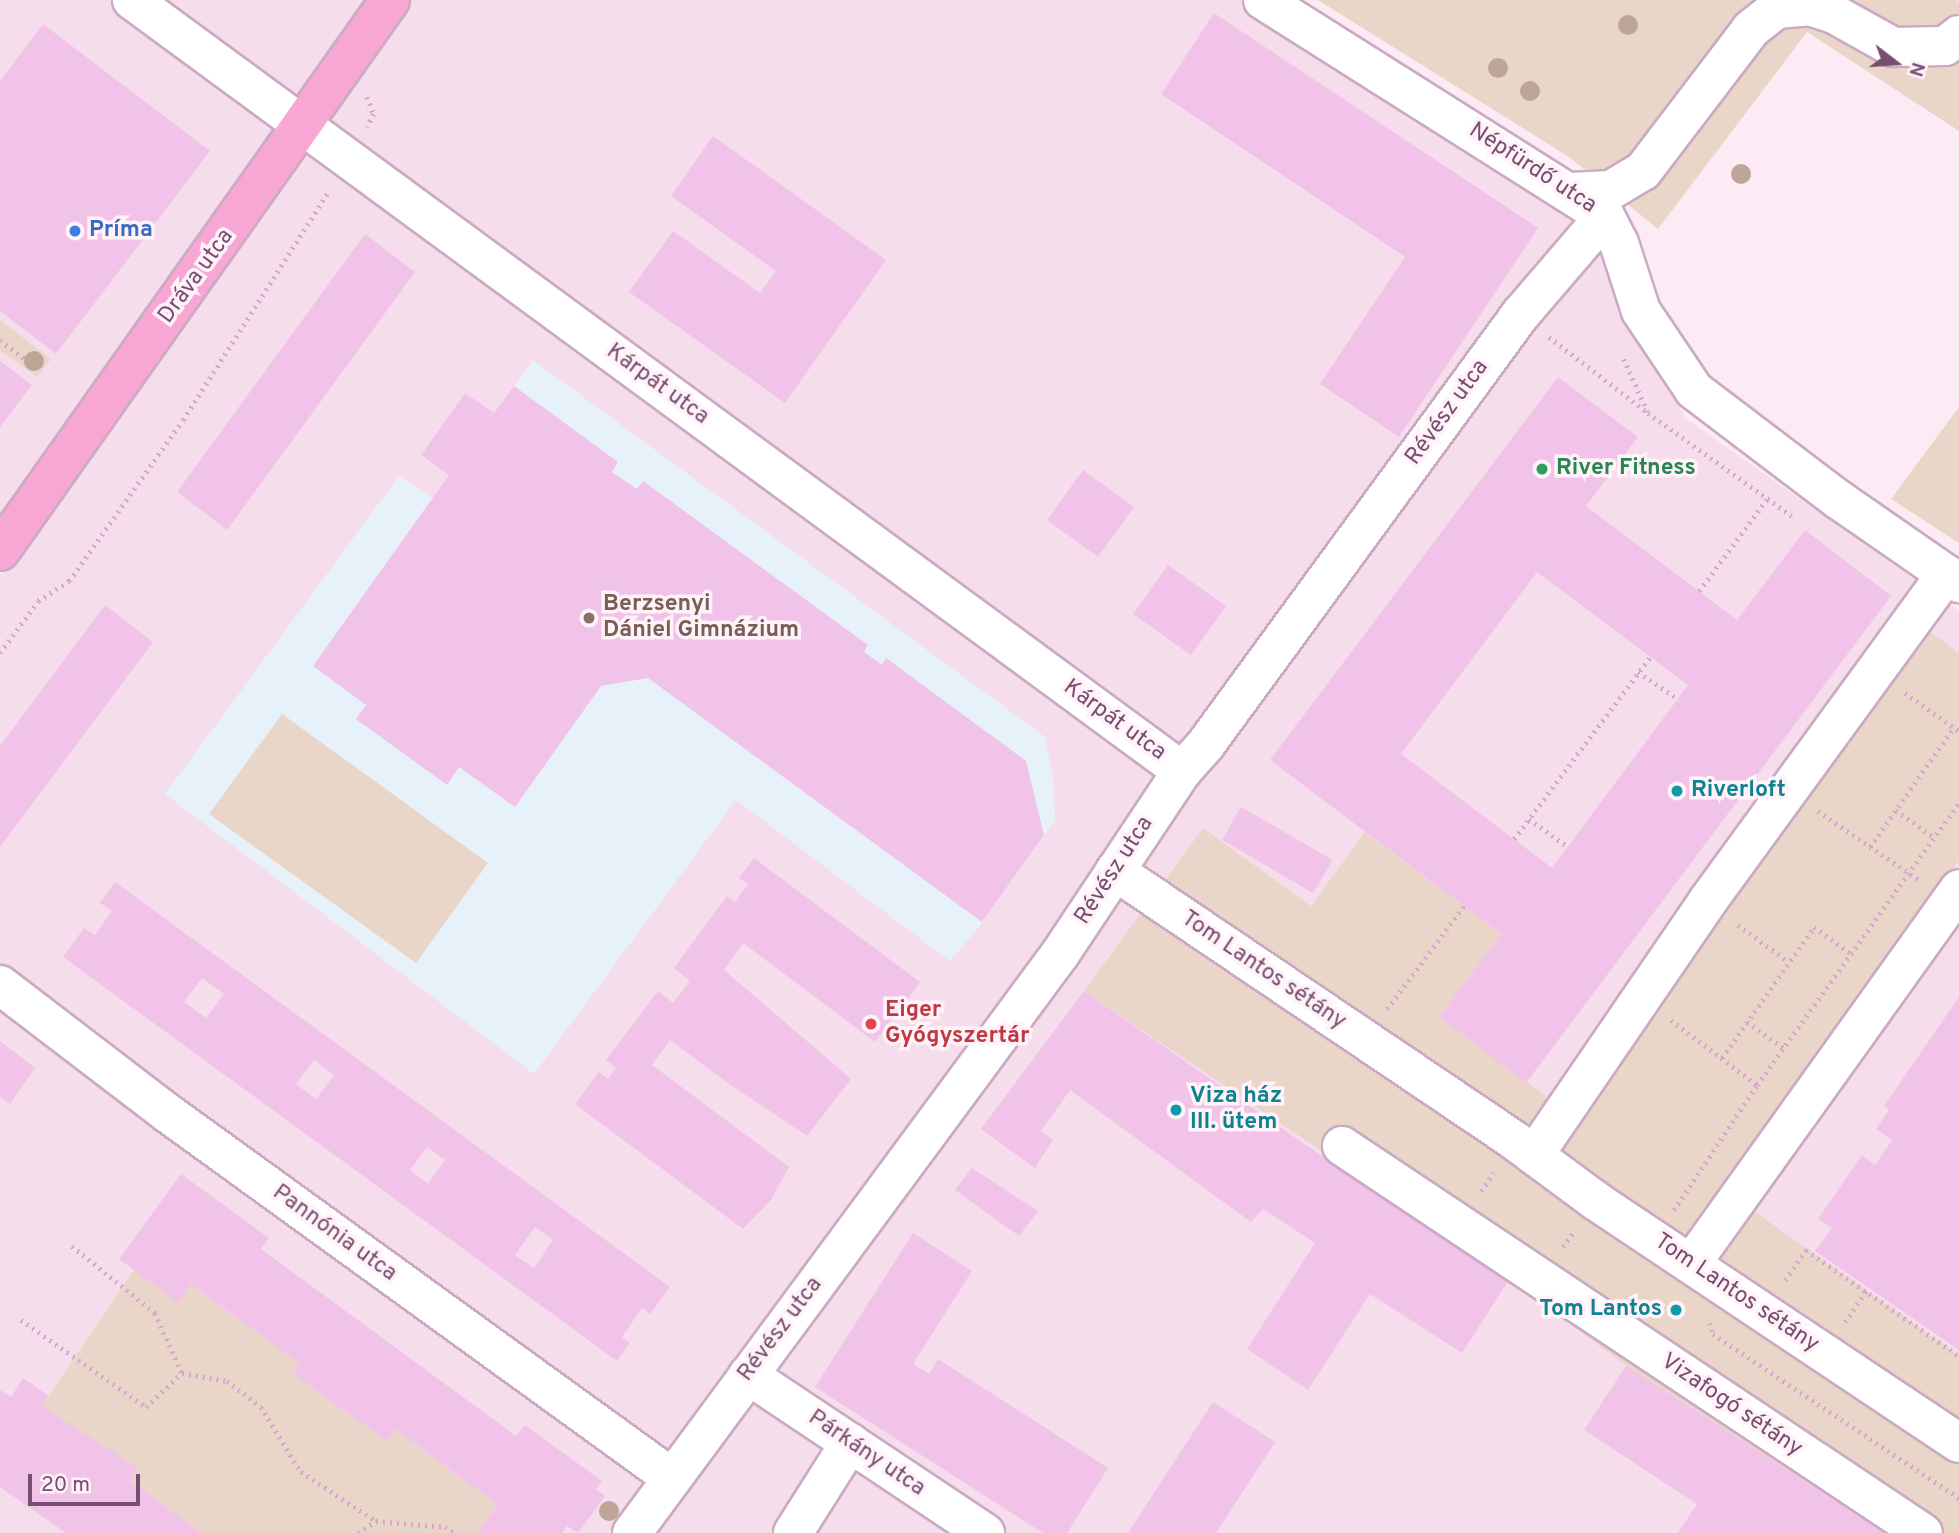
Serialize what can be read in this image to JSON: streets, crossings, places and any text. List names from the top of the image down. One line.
{"streets":{"main road":["Dráva utca"],"street":["Népfürdő utca","Kárpát utca","Révész utca","Tom Lantos sétány","Pannónia utca","Vizafogó sétány","Párkány utca"]},"crossings":[["Népfürdő utca","Révész utca"],["Dráva utca","Kárpát utca"],["Kárpát utca","Révész utca"],["Révész utca","Tom Lantos sétány"],["Révész utca","Pannónia utca"],["Révész utca","Párkány utca"]],"places":["Príma","River Fitness","Berzsenyi Dániel Gimnázium","Riverloft","Eiger Gyógyszertár","Viza ház III. ütem","Tom Lantos"],"scale_bar":"20 m","north":"right"}
